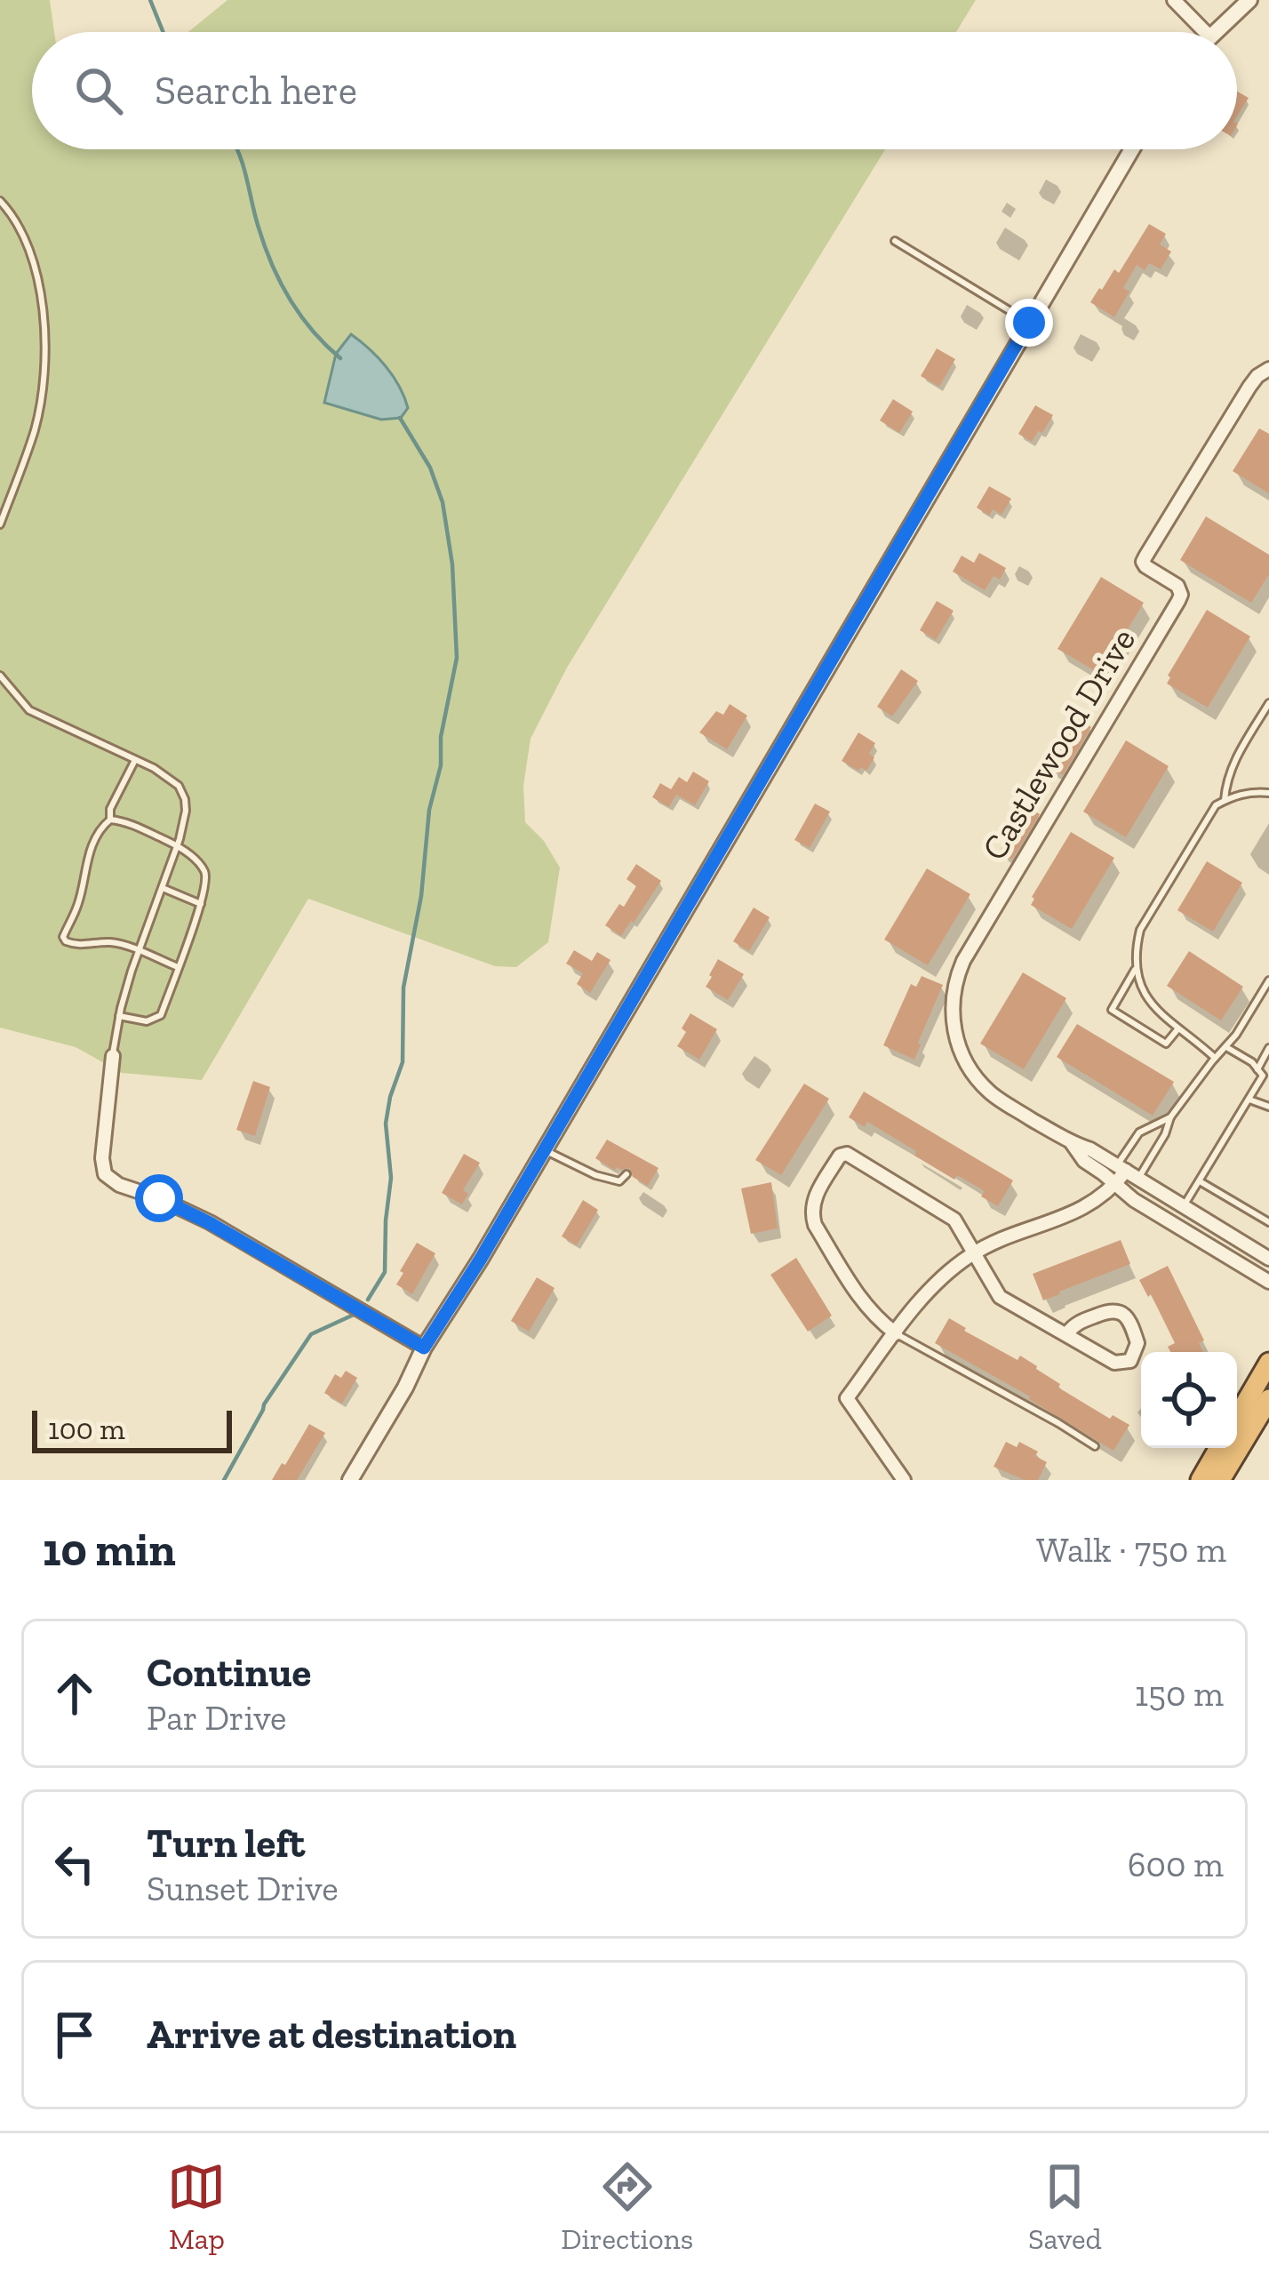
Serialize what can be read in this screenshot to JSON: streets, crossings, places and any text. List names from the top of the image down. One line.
{"streets":{"street":["Castlewood Drive"]},"scale_bar":"100 m","page":{"search":"Search here","scale":"100 m","heading":["10 min","Walk · 750 m"],"list":[["Continue","Par Drive","150 m"],["Turn left","Sunset Drive","600 m"],"Arrive at destination"],"nav":["Map","Directions","Saved"]}}
